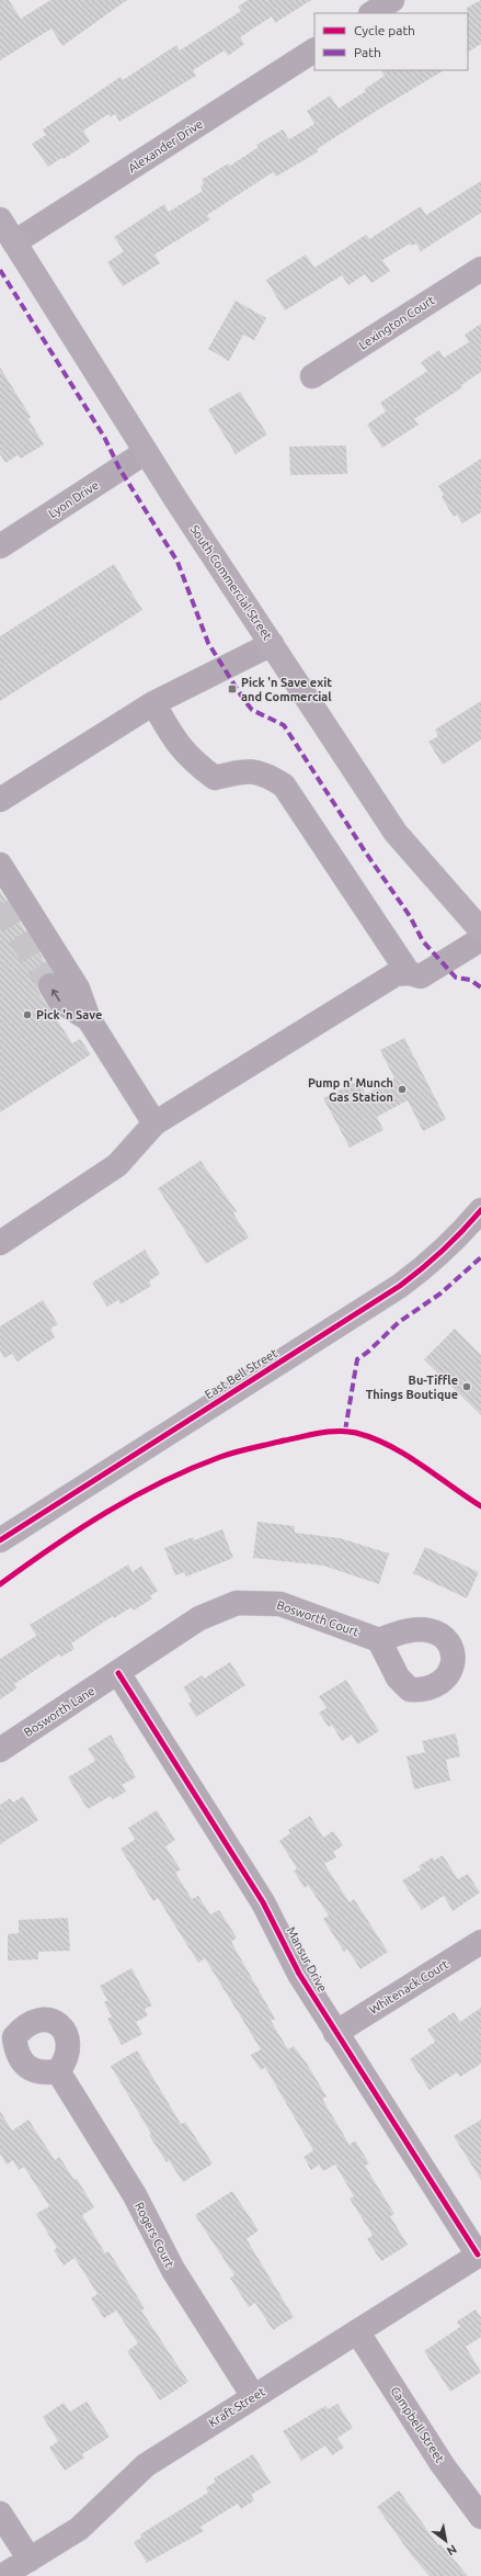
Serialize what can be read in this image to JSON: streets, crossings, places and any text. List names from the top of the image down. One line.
{"streets":{"main road":["South Commercial Street","East Bell Street"],"street":["Alexander Drive","Lexington Court","Lyon Drive","Bosworth Court","Bosworth Lane","Mansur Drive","Whitenack Court","Rogers Court","Kraft Street","Campbell Street"]},"crossings":[["Alexander Drive","South Commercial Street"],["Lyon Drive","South Commercial Street"],["Bosworth Court","Bosworth Lane"],["Bosworth Court","Mansur Drive"],["Bosworth Lane","Mansur Drive"],["Mansur Drive","Whitenack Court"],["Mansur Drive","Kraft Street"],["Rogers Court","Kraft Street"],["Kraft Street","Campbell Street"]],"places":{"transit":["Pick 'n Save exit and Commercial"],"other":["Pick 'n Save","Pump n' Munch Gas Station","Bu-Tiffle Things Boutique"]},"legend":["Cycle path","Path"],"north":"bottom right"}
